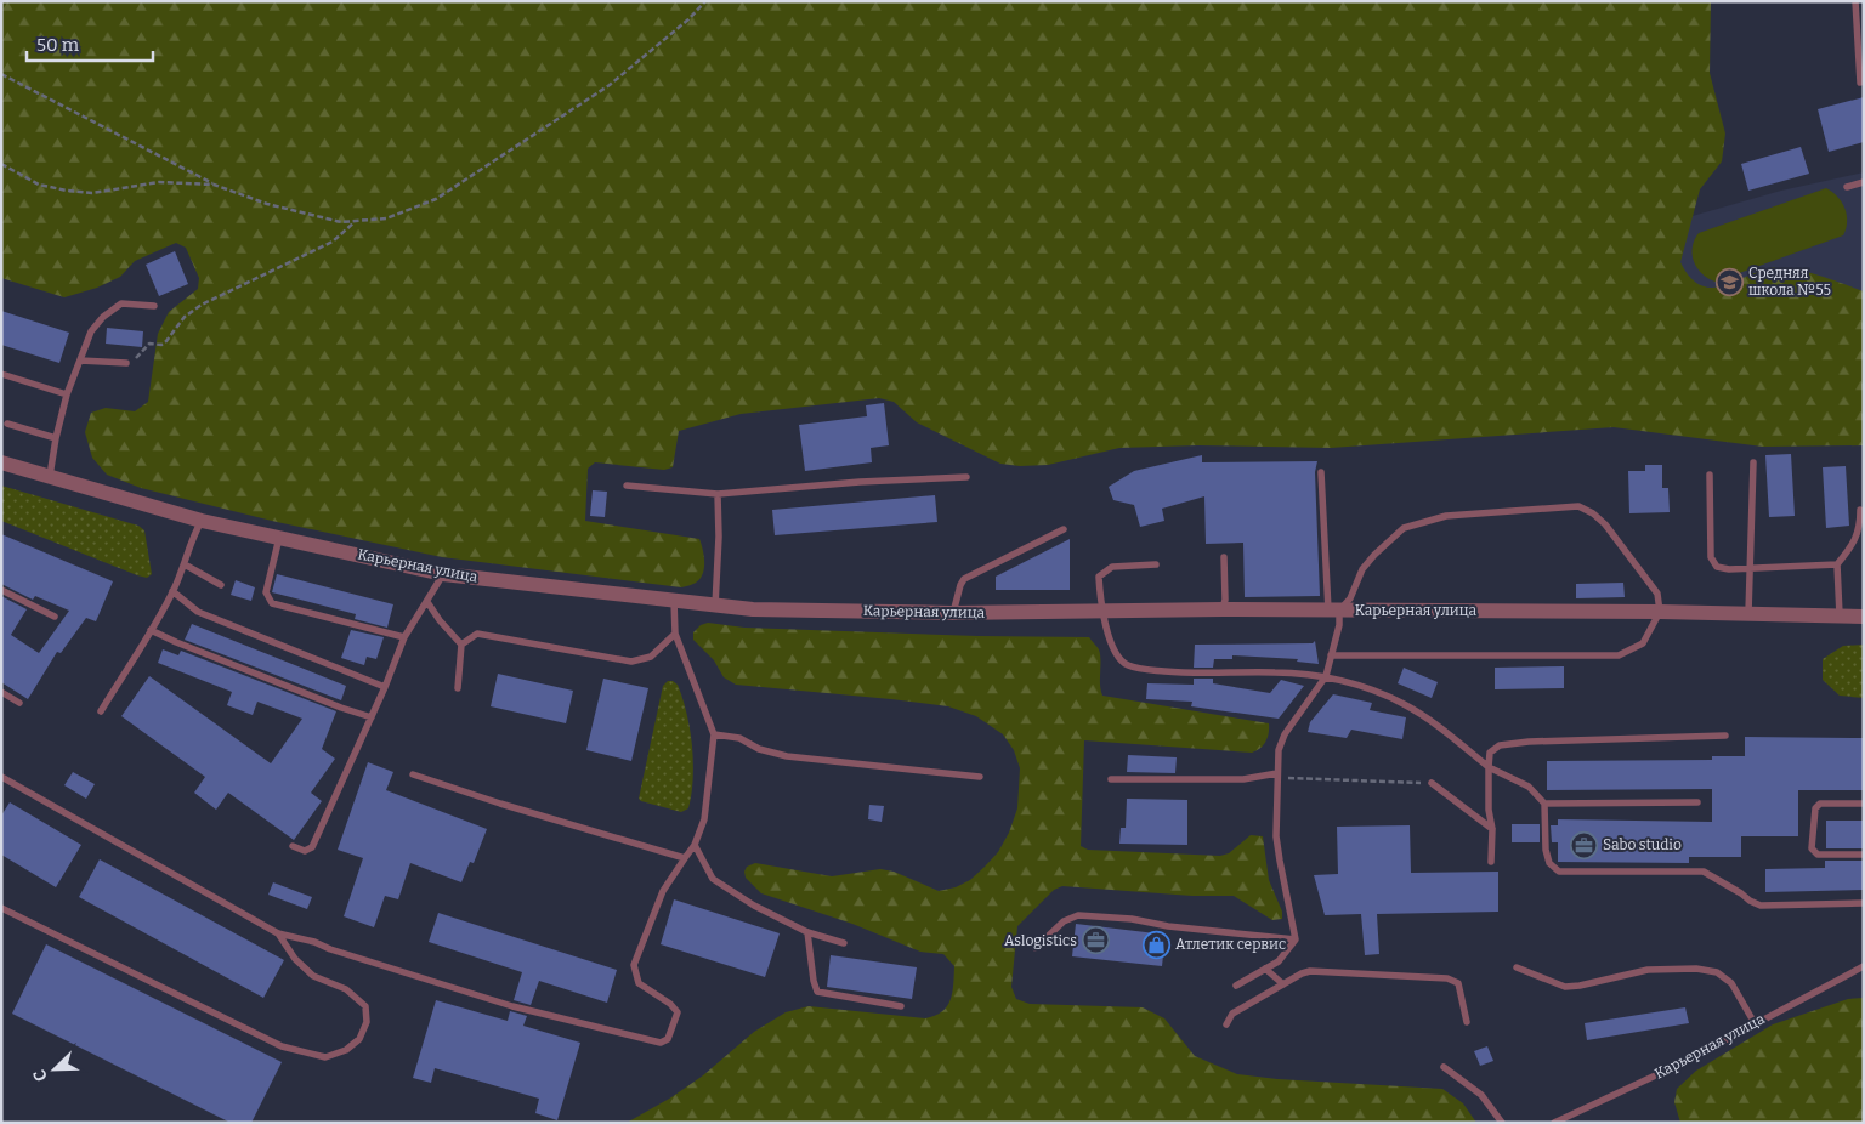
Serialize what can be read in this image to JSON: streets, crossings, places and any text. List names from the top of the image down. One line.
{"streets":{"street":["Карьерная улица"]},"places":{"school or university":["Средняя школа №55"],"office":["Sabo studio","Aslogistics"],"shop":["Атлетик сервис"]},"scale_bar":"50 m","north":"bottom left"}
